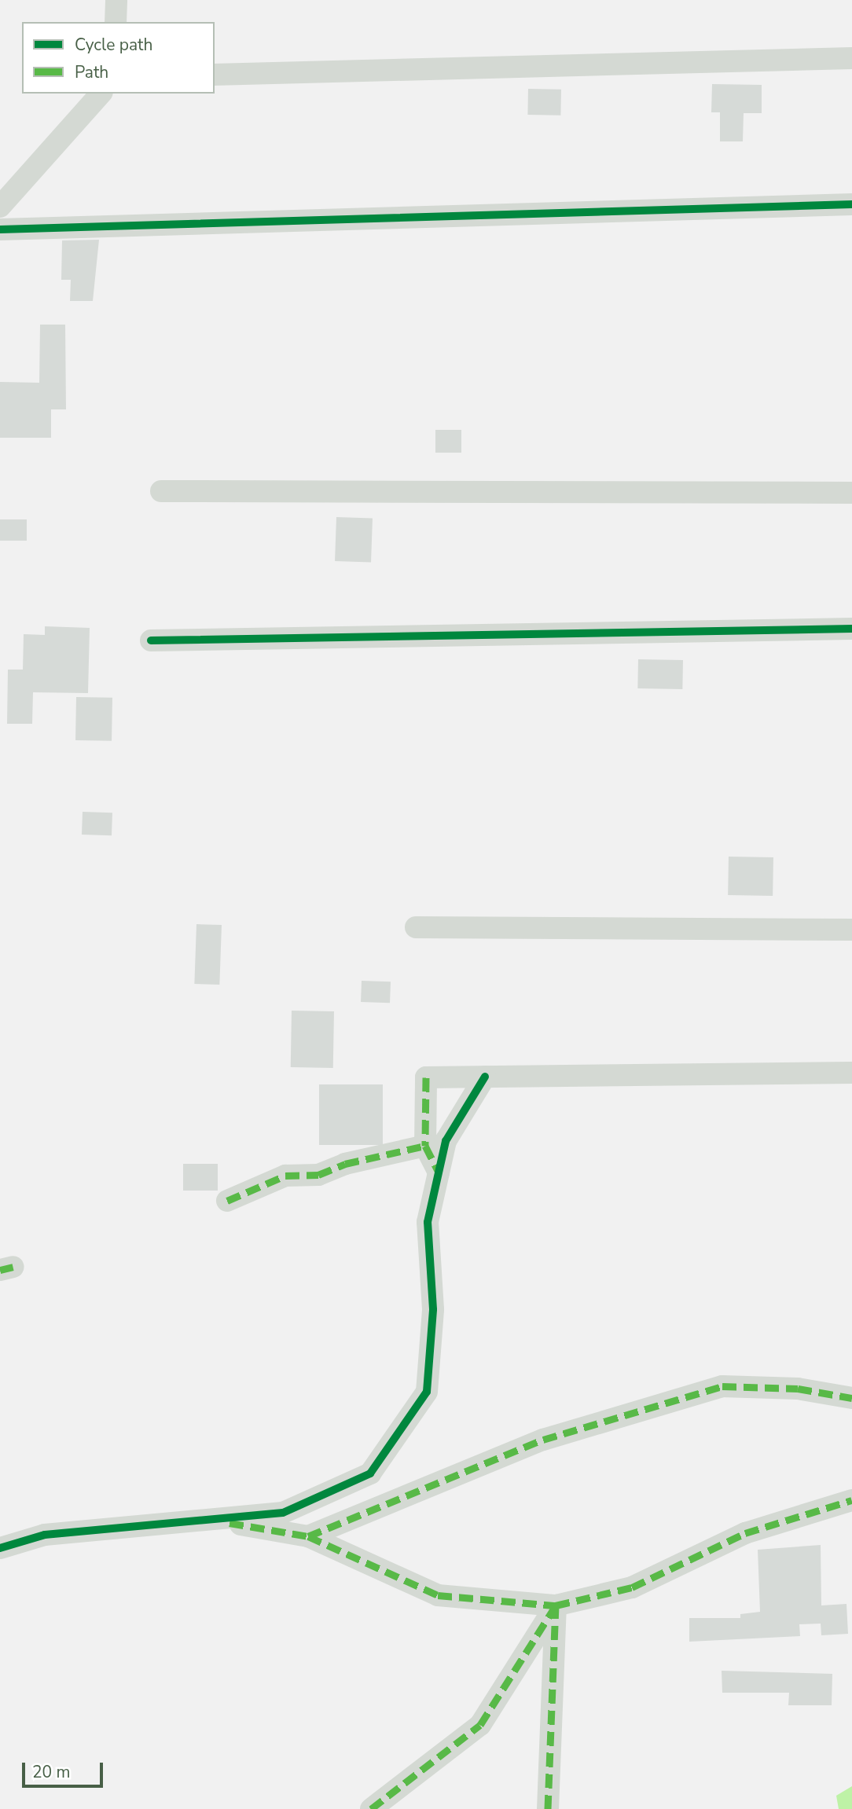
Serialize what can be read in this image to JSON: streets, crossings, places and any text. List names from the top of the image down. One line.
{"legend":["Cycle path","Path"],"scale_bar":"20 m"}
